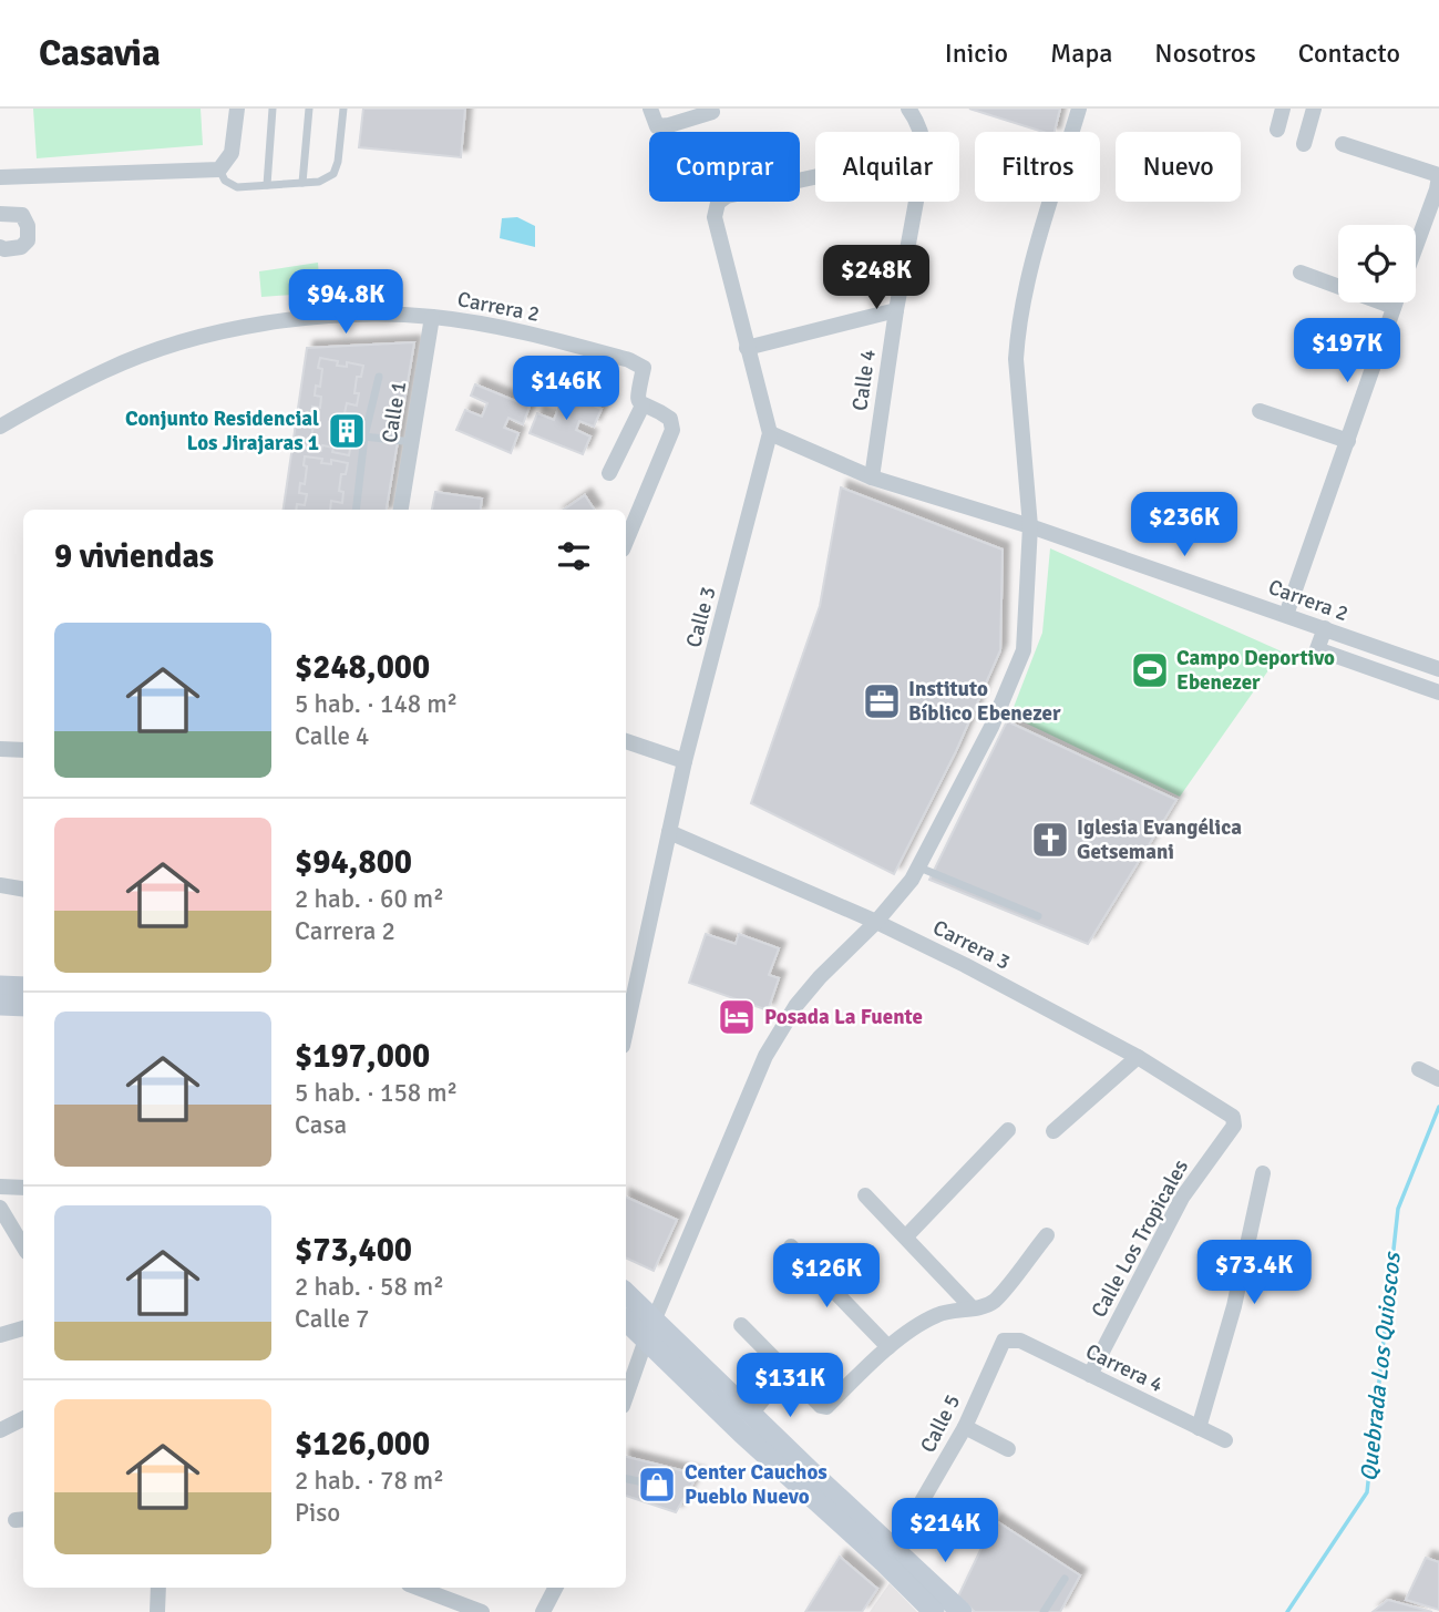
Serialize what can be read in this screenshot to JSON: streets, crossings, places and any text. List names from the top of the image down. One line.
{"streets":{"street":["Carrera 2","Calle 4","Calle 1","Calle 3","Carrera 3","Calle Los Tropicales","Carrera 4","Calle 5"]},"crossings":[["Carrera 2","Calle 4"],["Carrera 2","Calle 1"],["Carrera 2","Calle 3"],["Calle 3","Carrera 3"],["Carrera 3","Calle Los Tropicales"],["Calle Los Tropicales","Carrera 4"],["Carrera 4","Calle 5"]],"water":["Quebrada Los Quioscos"],"places":{"building":["Conjunto Residencial Los Jirajaras 1"],"sports":["Campo Deportivo Ebenezer"],"office":["Instituto Bíblico Ebenezer"],"church":["Iglesia Evangélica Getsemani"],"hotel":["Posada La Fuente"],"shop":["Center Cauchos Pueblo Nuevo"]},"page":{"header":"Casavia","nav":["Inicio","Mapa","Nosotros","Contacto"],"chip":["Comprar","Alquilar","Filtros","Nuevo"],"price":["$248K","$94.8K","$197K","$146K","$236K","$73.4K","$126K","$131K","$214K"],"heading":"9 viviendas","list":[{"name":"$248,000","note":"5 hab. · 148 m² · Calle 4"},{"name":"$94,800","note":"2 hab. · 60 m² · Carrera 2"},{"name":"$197,000","note":"5 hab. · 158 m² · Casa"},{"name":"$73,400","note":"2 hab. · 58 m² · Calle 7"},{"name":"$126,000","note":"2 hab. · 78 m² · Piso"}]}}
